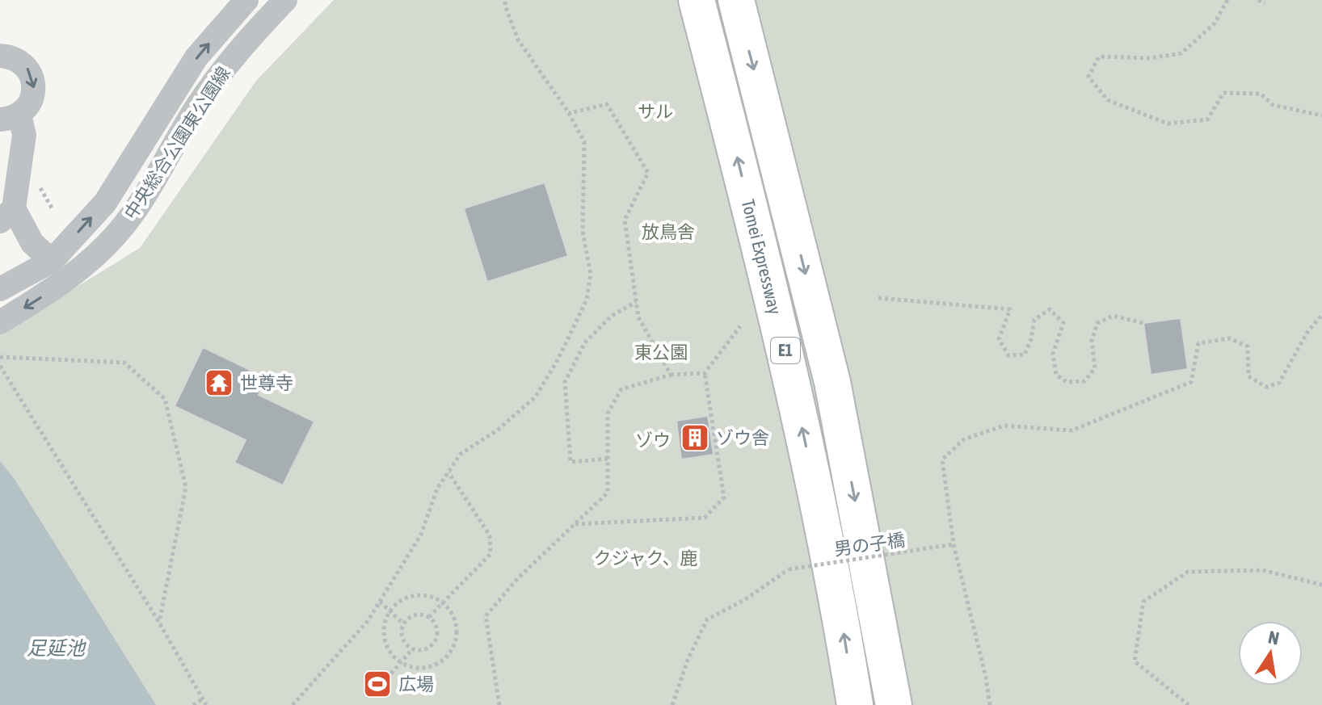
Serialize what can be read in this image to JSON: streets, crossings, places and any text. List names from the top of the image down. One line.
{"streets":{"highway":["Tomei Expressway","E1"],"street":["中央総合公園東公園線"],"path":["男の子橋"]},"water":["足延池"],"parks":["サル","放鳥舎","東公園","ゾウ","クジャク、鹿"],"places":{"temple":["世尊寺"],"building":["ゾウ舎"],"sports":["広場"]},"north":"top"}
